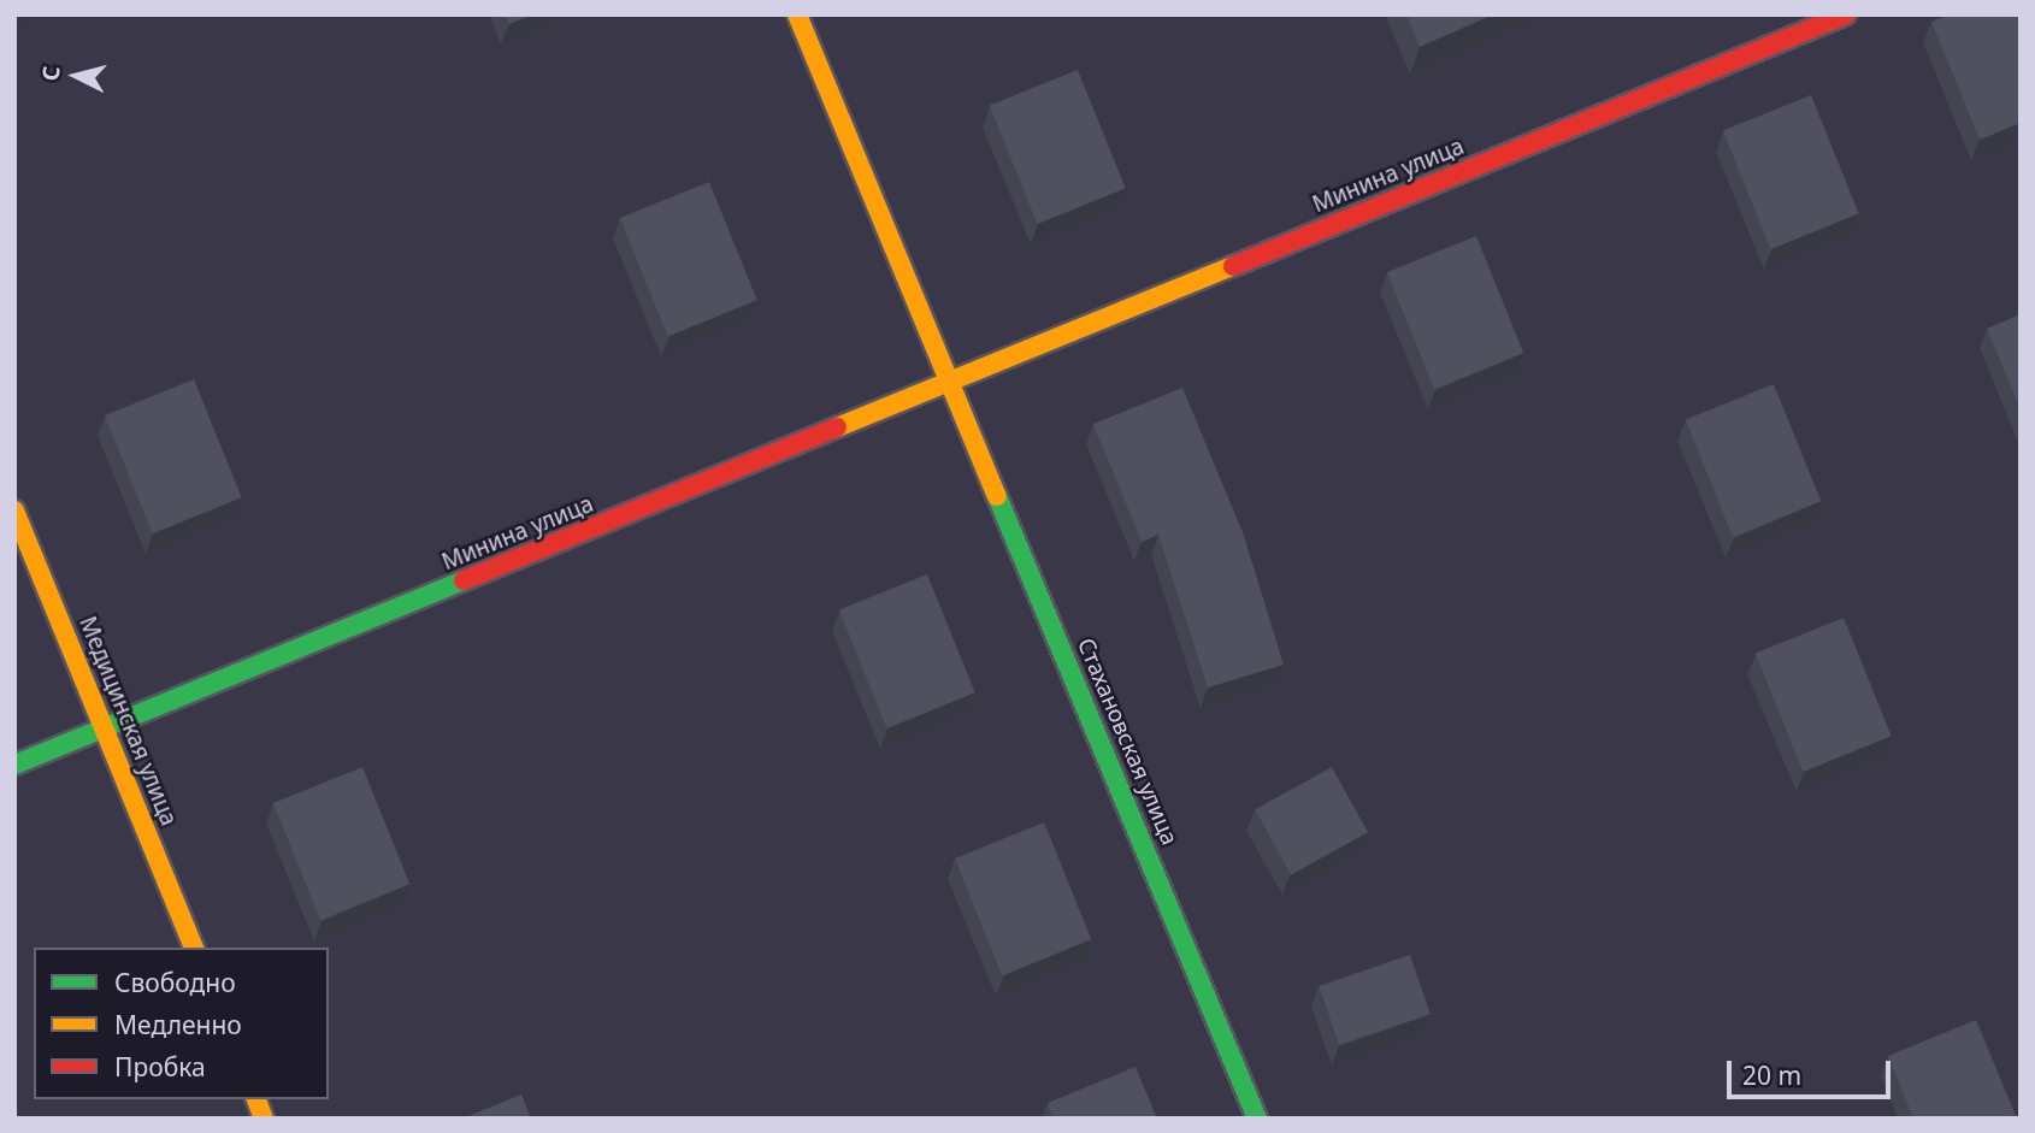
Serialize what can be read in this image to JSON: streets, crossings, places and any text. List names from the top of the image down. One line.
{"streets":{"street":["Минина улица","Медицинская улица","Стахановская улица"]},"crossings":[["Минина улица","Медицинская улица"],["Минина улица","Стахановская улица"]],"legend":["Свободно","Медленно","Пробка"],"scale_bar":"20 m","north":"left"}
